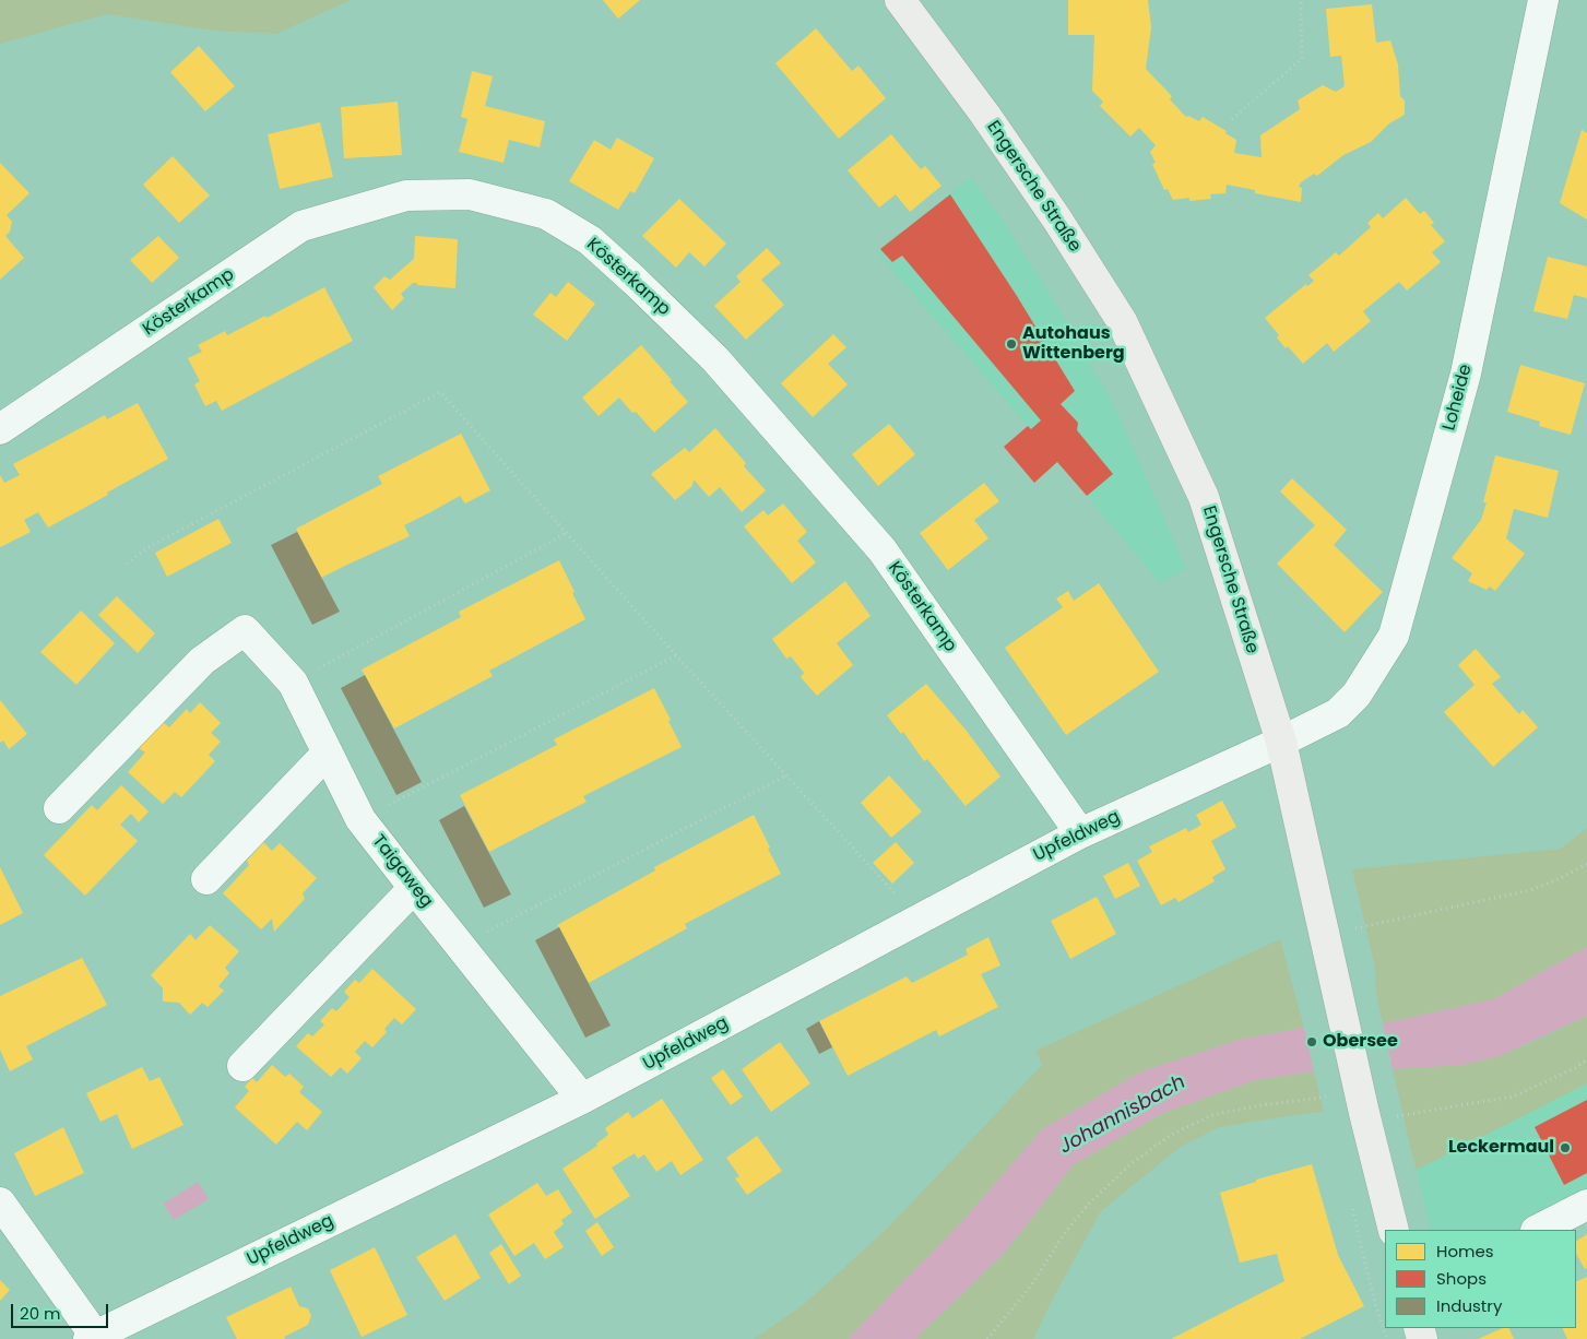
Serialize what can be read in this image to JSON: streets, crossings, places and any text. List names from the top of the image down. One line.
{"streets":{"main road":["Engersche Straße"],"street":["Kösterkamp","Loheide","Upfeldweg","Taigaweg"]},"crossings":[["Engersche Straße","Loheide"],["Engersche Straße","Upfeldweg"],["Kösterkamp","Upfeldweg"],["Loheide","Upfeldweg"],["Upfeldweg","Taigaweg"]],"water":["Johannisbach"],"places":["Autohaus Wittenberg","Obersee","Leckermaul"],"legend":["Homes","Shops","Industry"],"scale_bar":"20 m"}
